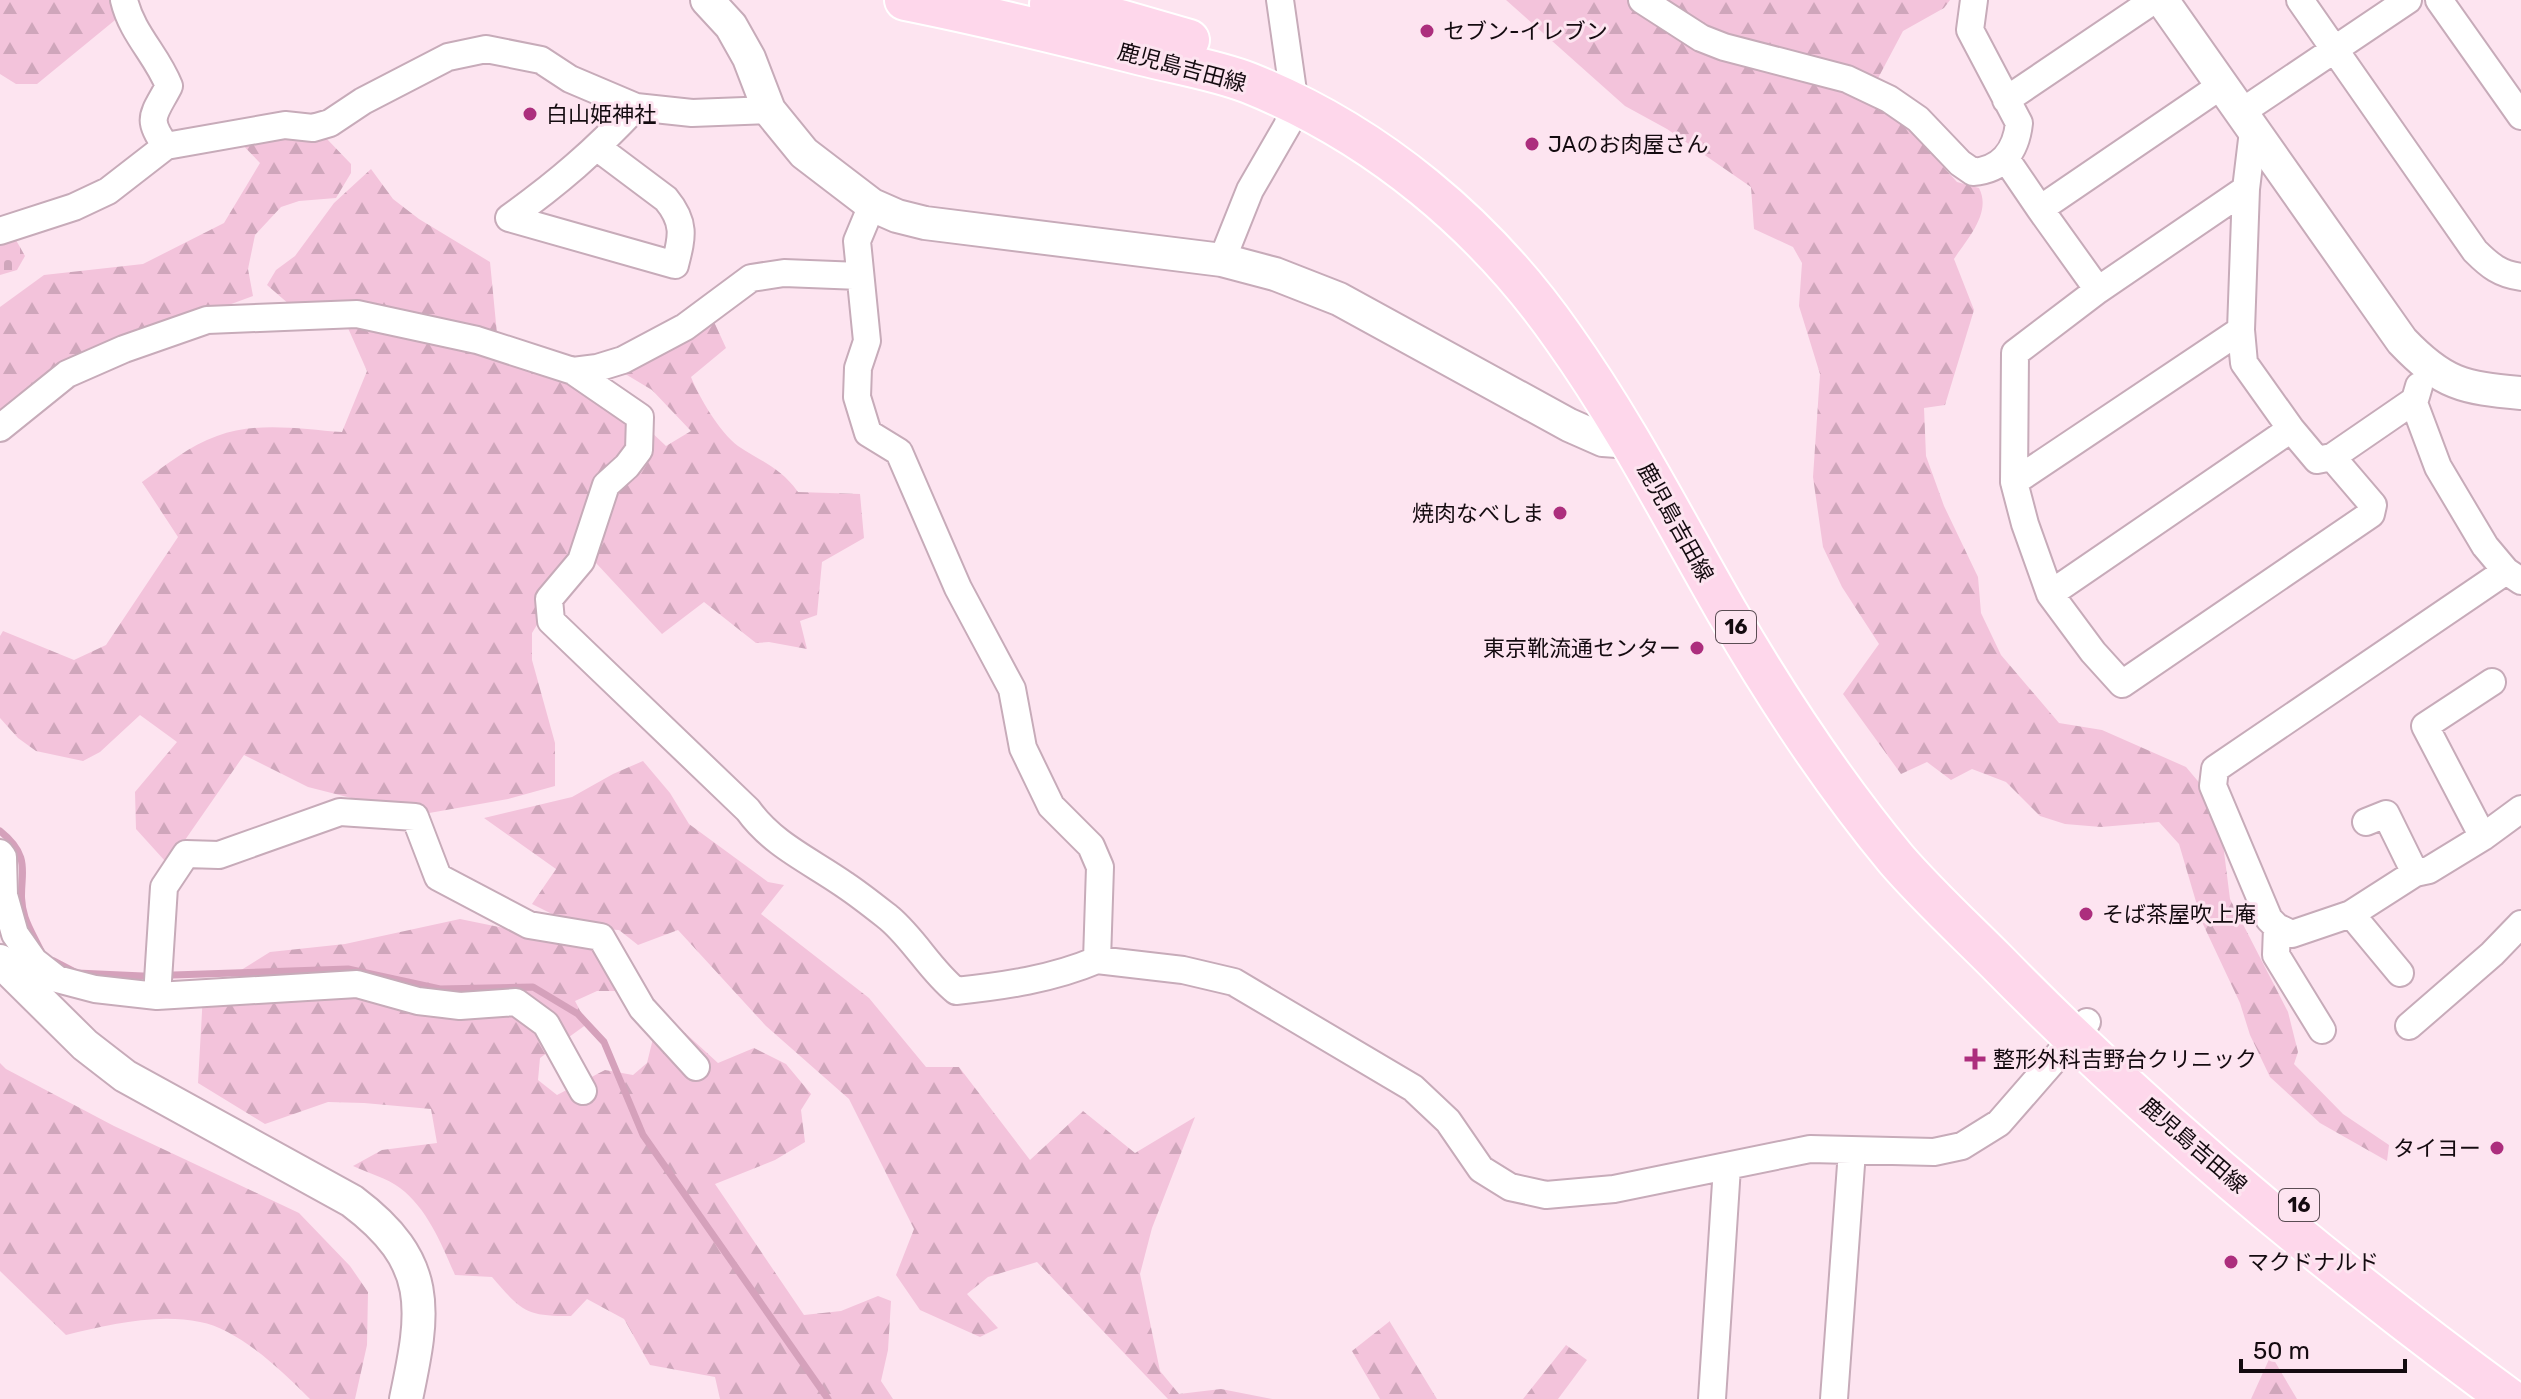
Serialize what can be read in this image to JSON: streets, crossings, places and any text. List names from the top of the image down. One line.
{"streets":{"main road":["鹿児島吉田線","16"]},"places":{"other":["セブン-イレブン","白山姫神社","JAのお肉屋さん","焼肉なべしま","東京靴流通センター","そば茶屋吹上庵","タイヨー","マクドナルド"],"health":["整形外科吉野台クリニック"]},"scale_bar":"50 m"}
